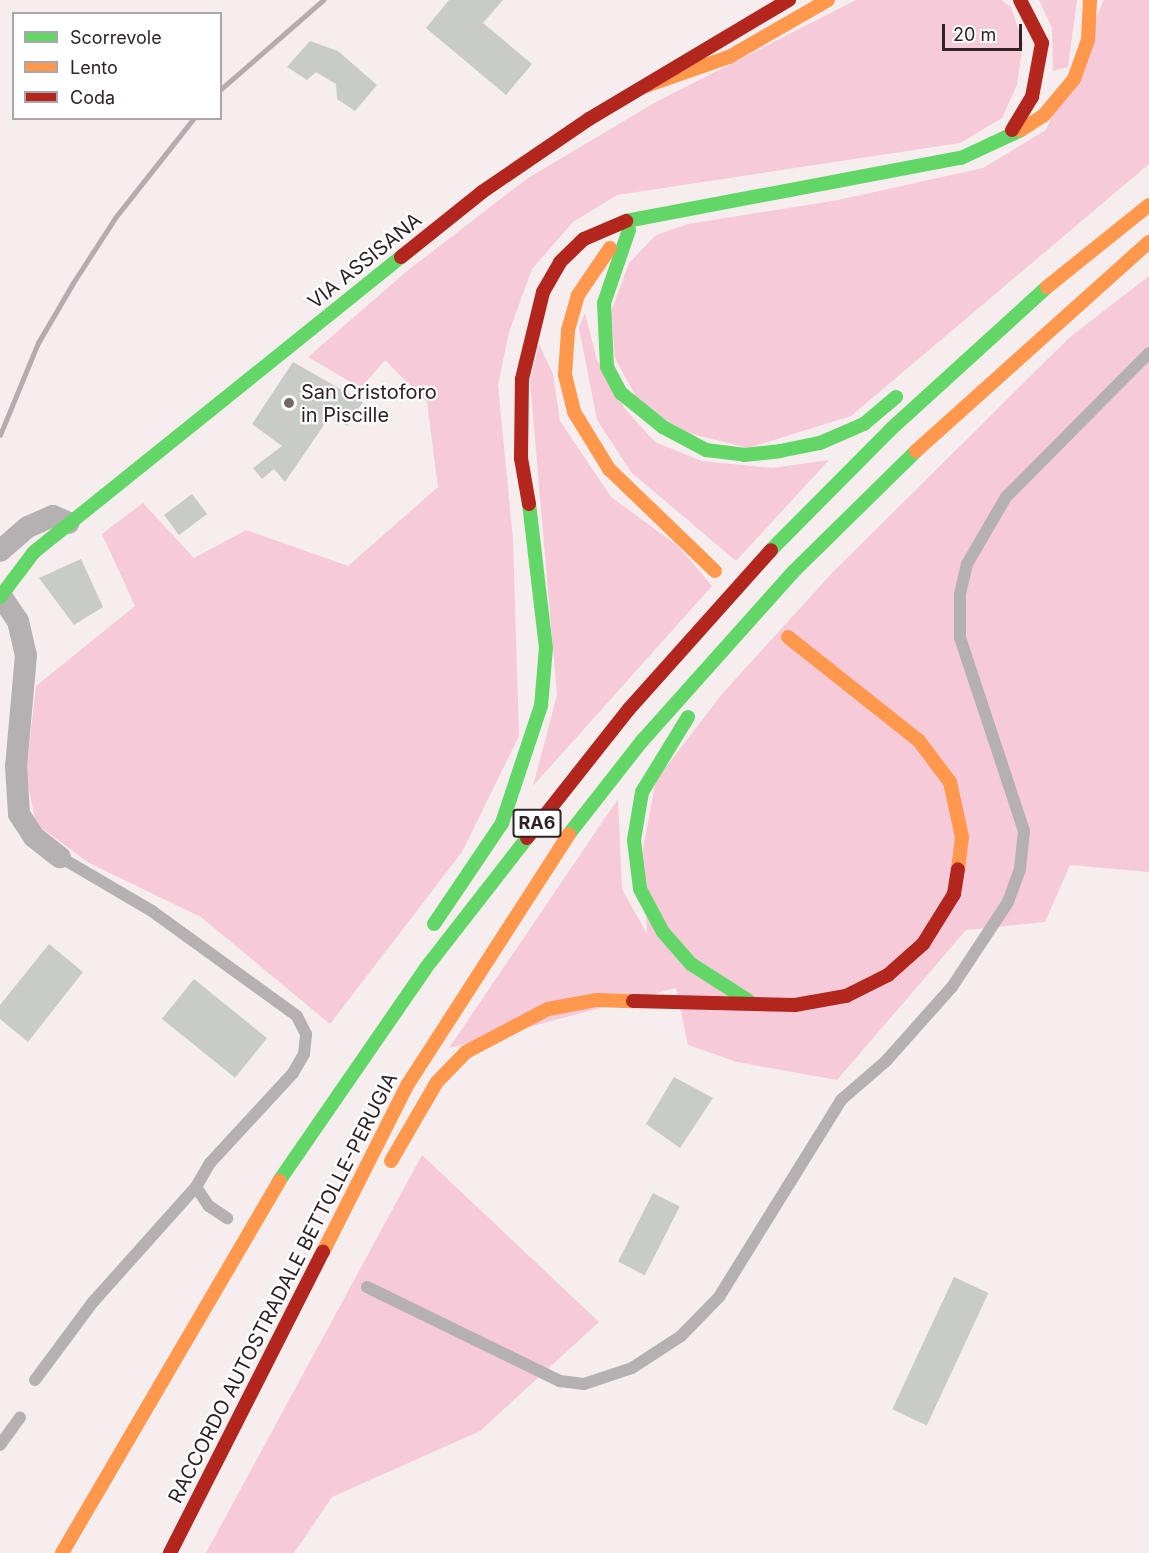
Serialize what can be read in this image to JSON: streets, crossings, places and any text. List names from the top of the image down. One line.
{"streets":{"main road":["VIA ASSISANA","RA6","RACCORDO AUTOSTRADALE BETTOLLE-PERUGIA"]},"places":["San Cristoforo in Piscille"],"legend":["Scorrevole","Lento","Coda"],"scale_bar":"20 m"}
